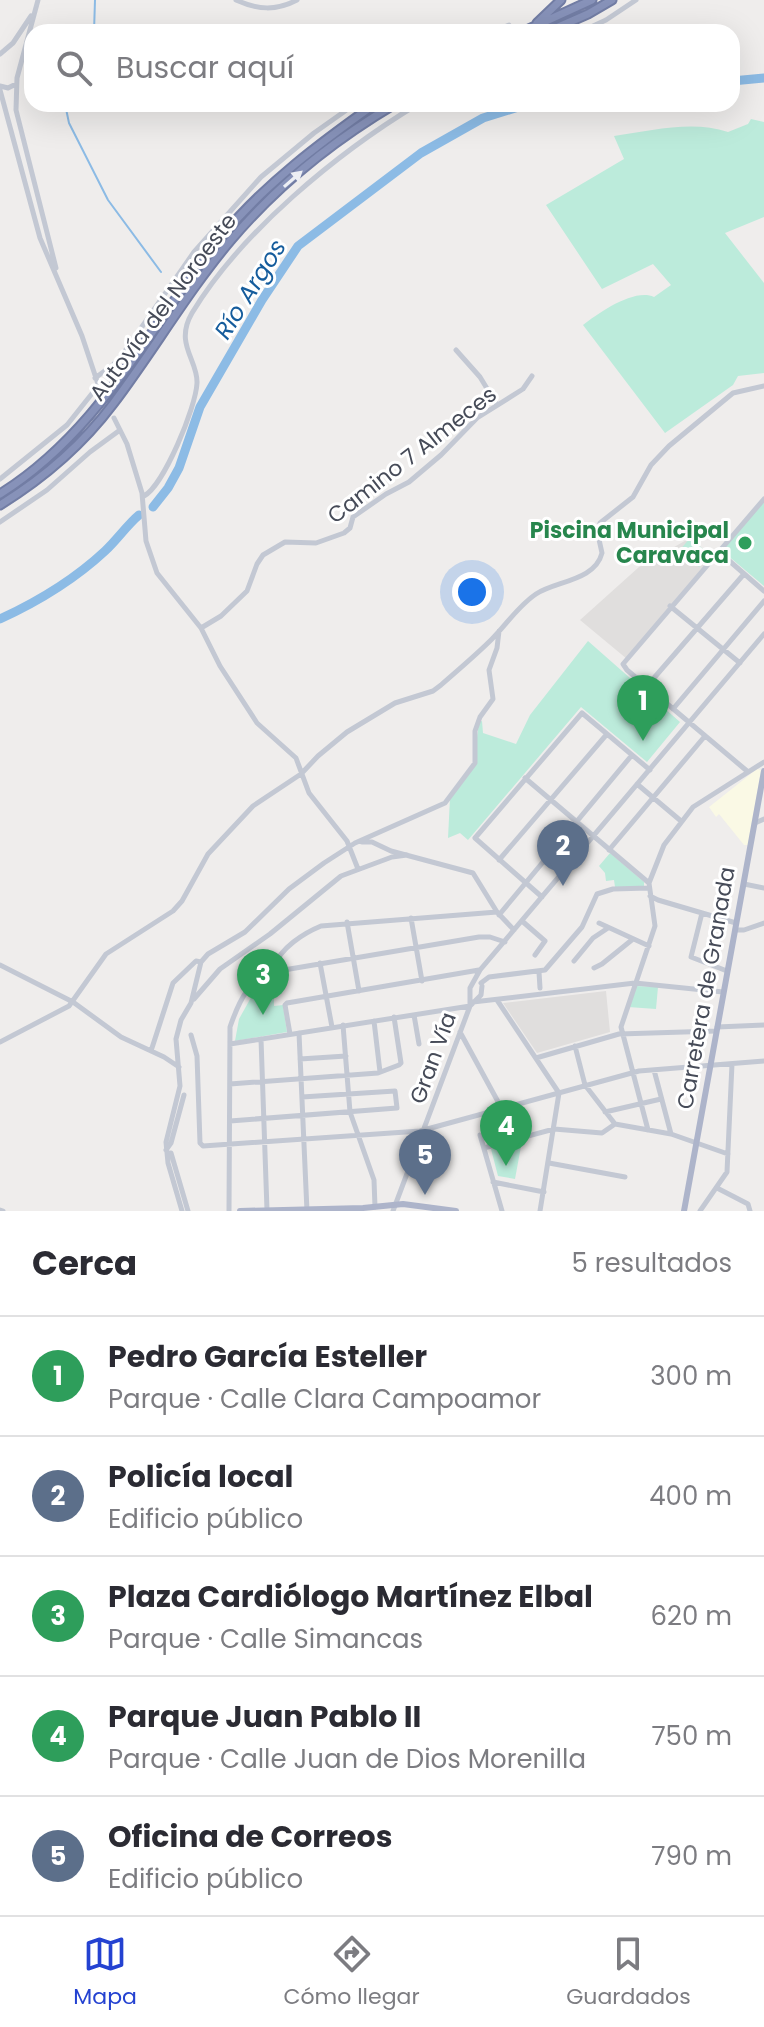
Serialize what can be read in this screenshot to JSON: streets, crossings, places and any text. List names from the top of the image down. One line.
{"streets":{"highway":["Autovía del Noroeste"],"main road":["Carretera de Granada"],"street":["Camino 7 Almeces","Gran Vía"]},"water":["Río Argos"],"places":["Piscina Municipal Caravaca"],"page":{"search":"Buscar aquí","pins":["1","2","3","4","5"],"heading":["Cerca","5 resultados"],"list":[{"mark":"1","name":"Pedro García Esteller","note":"Parque · Calle Clara Campoamor","value":"300 m"},{"mark":"2","name":"Policía local","note":"Edificio público","value":"400 m"},{"mark":"3","name":"Plaza Cardiólogo Martínez Elbal","note":"Parque · Calle Simancas","value":"620 m"},{"mark":"4","name":"Parque Juan Pablo II","note":"Parque · Calle Juan de Dios Morenilla","value":"750 m"},{"mark":"5","name":"Oficina de Correos","note":"Edificio público","value":"790 m"}],"nav":["Mapa","Cómo llegar","Guardados"]}}
